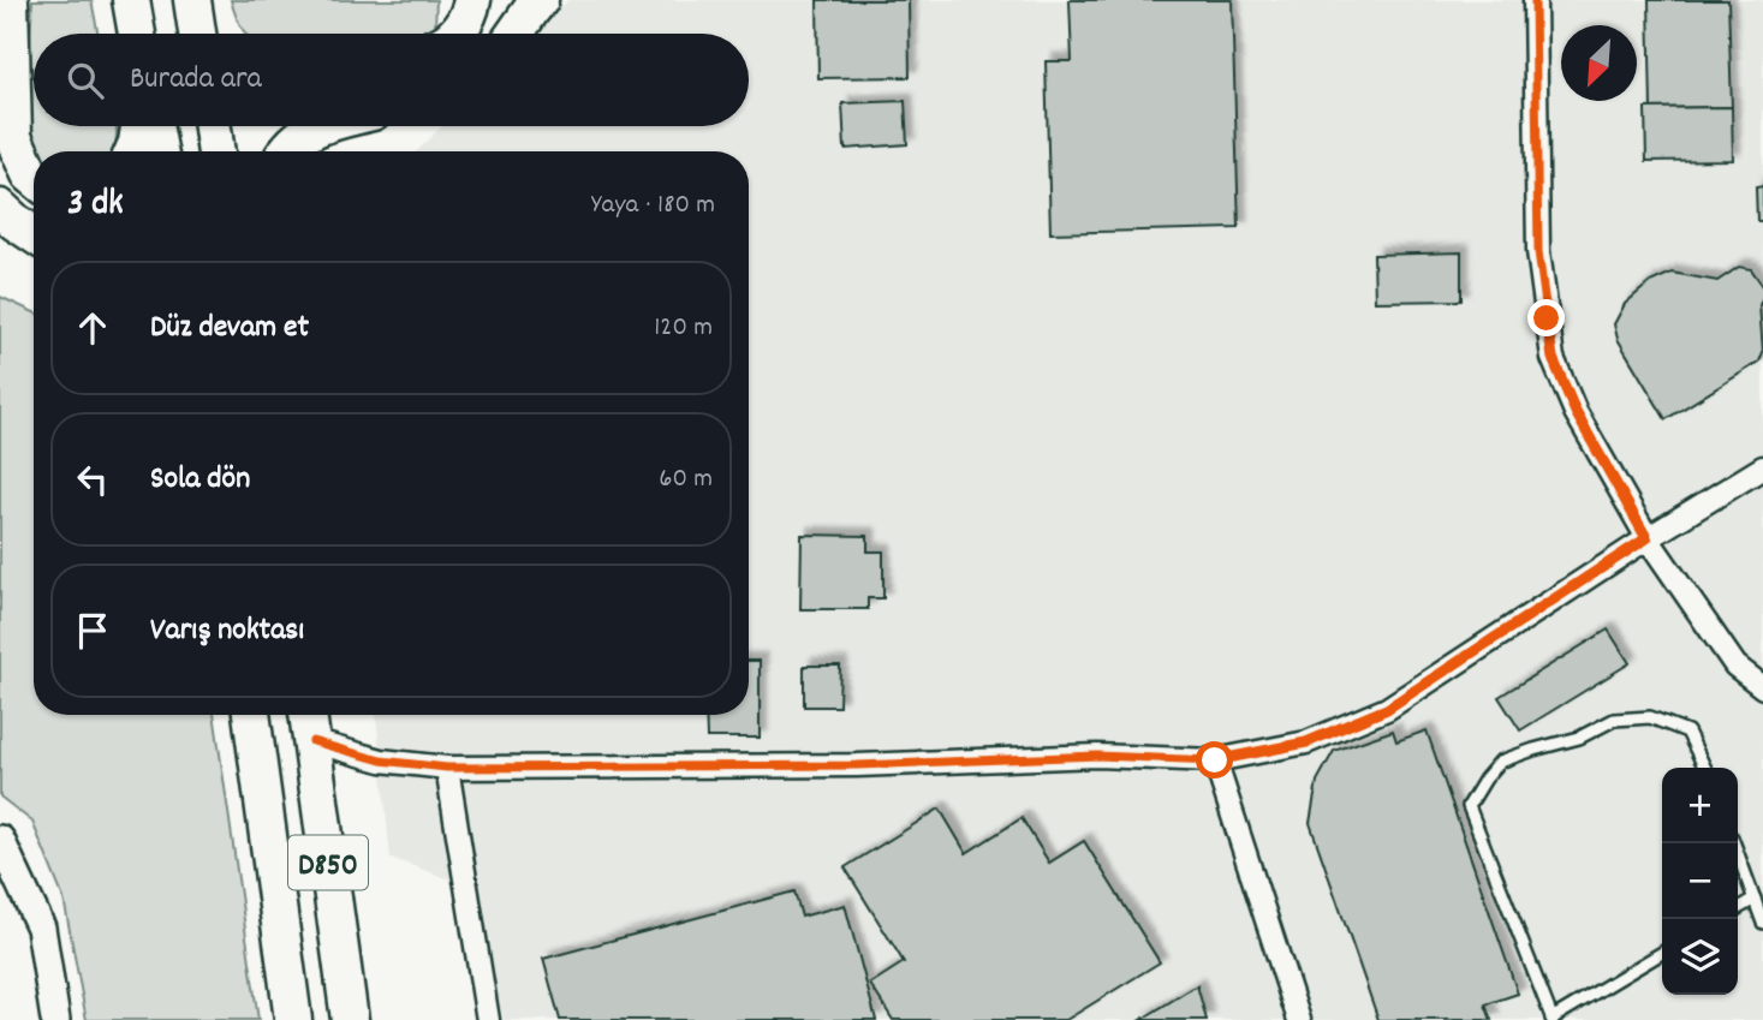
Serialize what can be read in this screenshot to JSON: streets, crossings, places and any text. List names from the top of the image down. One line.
{"streets":{"highway":["D850"]},"north":"bottom left","page":{"search":"Burada ara","heading":["3 dk","Yaya · 180 m"],"list":[["Düz devam et","120 m"],["Sola dön","60 m"],"Varış noktası"],"map_buttons":["+","−"]}}
